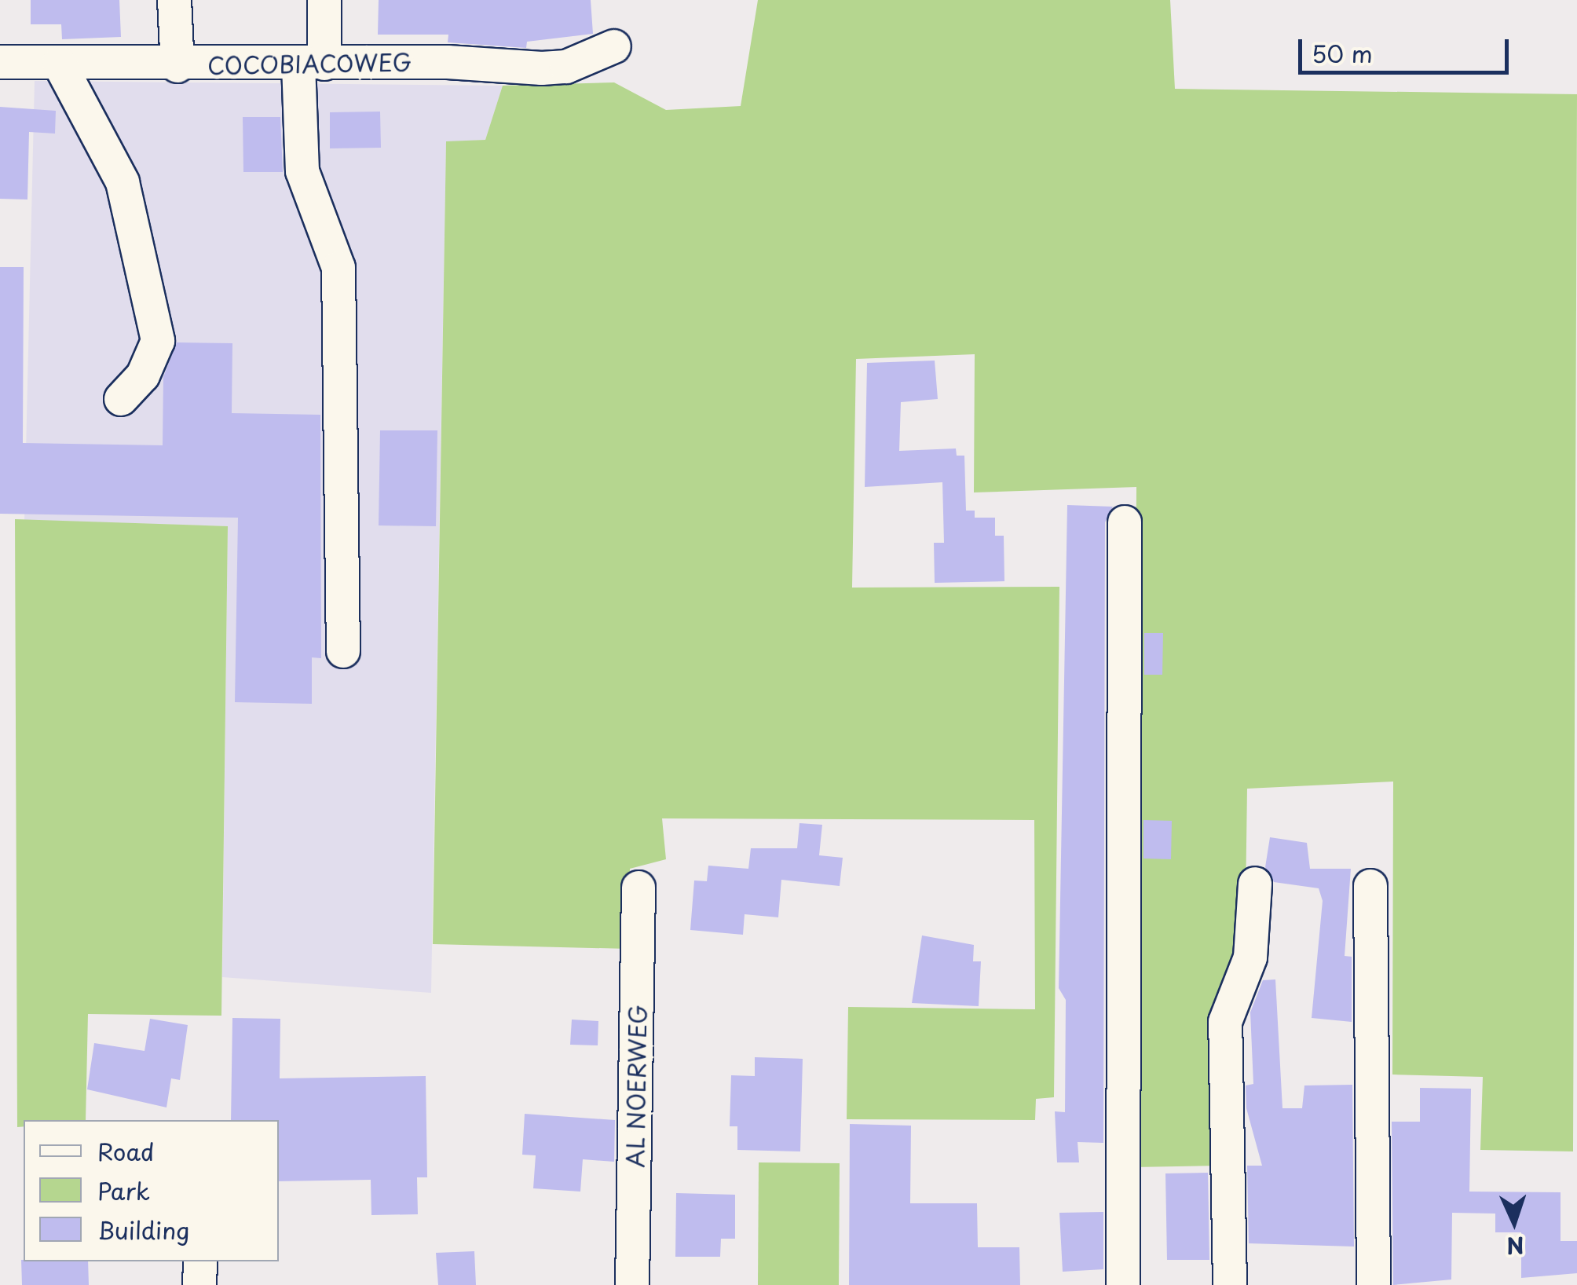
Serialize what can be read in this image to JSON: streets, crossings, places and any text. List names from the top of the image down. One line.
{"streets":{"street":["COCOBIACOWEG","AL NOERWEG"]},"legend":["Road","Park","Building"],"scale_bar":"50 m","north":"bottom"}
